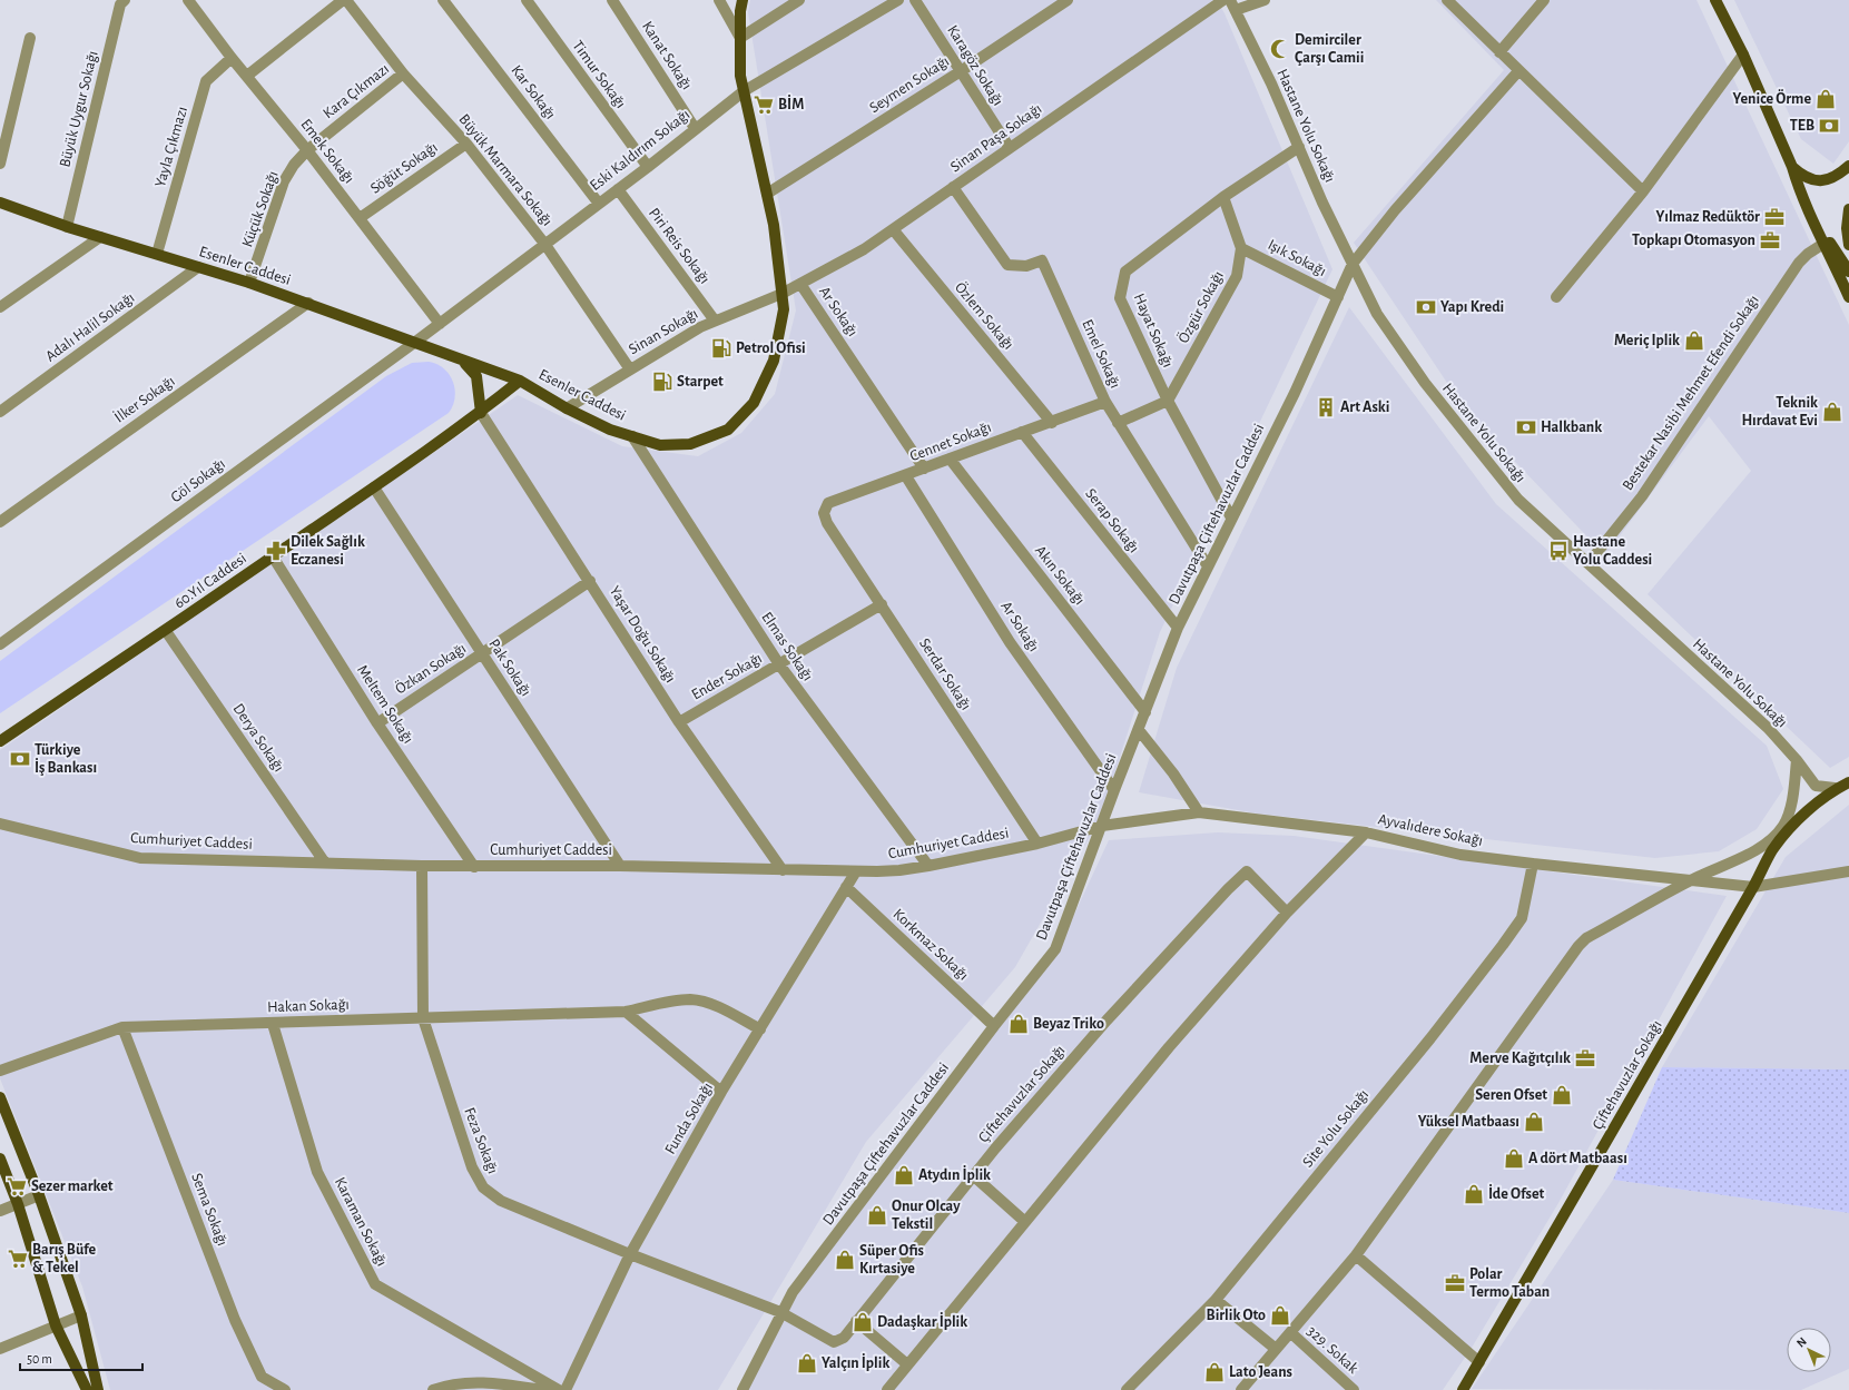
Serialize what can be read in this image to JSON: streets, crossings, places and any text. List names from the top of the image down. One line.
{"streets":{"main road":["Esenler Caddesi","60.Yıl Caddesi","Çiftehavuzlar Sokağı"],"street":["Kanat Sokağı","Karagöz Sokağı","Timur Sokağı","Seymen Sokağı","Kara Çıkmazı","Kar Sokağı","Büyük Uygur Sokağı","Hastane Yolu Sokağı","Sinan Paşa Sokağı","Yayla Çıkmazı","Eski Kaldırım Sokağı","Emek Sokağı","Söğüt Sokağı","Büyük Marmara Sokağı","Küçük Sokağı","Piri Reis Sokağı","Işık Sokağı","Özgür Sokağı","Ar Sokağı","Özlem Sokağı","Adalı Halil Sokağı","Hayat Sokağı","Sinan Sokağı","Emel Sokağı","Bestekar Nasibi Mehmet Efendi Sokağı","İlker Sokağı","Cennet Sokağı","Göl Sokağı","Davutpaşa Çiftehavuzlar Caddesi","Serap Sokağı","Akın Sokağı","Yaşar Doğu Sokağı","Elmas Sokağı","Pak Sokağı","Özkan Sokağı","Serdar Sokağı","Ender Sokağı","Meltem Sokağı","Derya Sokağı","Ayvalıdere Sokağı","Cumhuriyet Caddesi","Korkmaz Sokağı","Hakan Sokağı","Funda Sokağı","Site Yolu Sokağı","Feza Sokağı","Sema Sokağı","Karaman Sokağı","329. Sokak"]},"crossings":[["Kanat Sokağı","Eski Kaldırım Sokağı"],["Karagöz Sokağı","Seymen Sokağı"],["Karagöz Sokağı","Sinan Paşa Sokağı"],["Timur Sokağı","Eski Kaldırım Sokağı"],["Seymen Sokağı","Esenler Caddesi"],["Kara Çıkmazı","Emek Sokağı"],["Kara Çıkmazı","Büyük Marmara Sokağı"],["Kara Çıkmazı","Küçük Sokağı"],["Kar Sokağı","Eski Kaldırım Sokağı"],["Büyük Uygur Sokağı","Esenler Caddesi"],["Hastane Yolu Sokağı","Hayat Sokağı"],["Hastane Yolu Sokağı","Bestekar Nasibi Mehmet Efendi Sokağı"],["Hastane Yolu Sokağı","Davutpaşa Çiftehavuzlar Caddesi"],["Hastane Yolu Sokağı","Çiftehavuzlar Sokağı"],["Sinan Paşa Sokağı","Esenler Caddesi"],["Sinan Paşa Sokağı","Ar Sokağı"],["Sinan Paşa Sokağı","Özlem Sokağı"],["Sinan Paşa Sokağı","Sinan Sokağı"],["Sinan Paşa Sokağı","Emel Sokağı"],["Yayla Çıkmazı","Emek Sokağı"],["Yayla Çıkmazı","Esenler Caddesi"],["Eski Kaldırım Sokağı","Emek Sokağı"],["Eski Kaldırım Sokağı","Büyük Marmara Sokağı"],["Eski Kaldırım Sokağı","Piri Reis Sokağı"],["Eski Kaldırım Sokağı","Esenler Caddesi"],["Eski Kaldırım Sokağı","Göl Sokağı"],["Emek Sokağı","Söğüt Sokağı"],["Emek Sokağı","Küçük Sokağı"],["Söğüt Sokağı","Büyük Marmara Sokağı"],["Büyük Marmara Sokağı","Sinan Sokağı"],["Küçük Sokağı","Esenler Caddesi"],["Piri Reis Sokağı","Sinan Sokağı"],["Işık Sokağı","Özgür Sokağı"],["Işık Sokağı","Davutpaşa Çiftehavuzlar Caddesi"],["Esenler Caddesi","Adalı Halil Sokağı"],["Esenler Caddesi","Sinan Sokağı"],["Esenler Caddesi","İlker Sokağı"],["Esenler Caddesi","Göl Sokağı"],["Esenler Caddesi","60.Yıl Caddesi"],["Esenler Caddesi","Elmas Sokağı"],["Özgür Sokağı","Hayat Sokağı"],["Ar Sokağı","Cennet Sokağı"],["Ar Sokağı","Davutpaşa Çiftehavuzlar Caddesi"],["Özlem Sokağı","Cennet Sokağı"],["Hayat Sokağı","Davutpaşa Çiftehavuzlar Caddesi"],["Emel Sokağı","Cennet Sokağı"],["Emel Sokağı","Davutpaşa Çiftehavuzlar Caddesi"],["Cennet Sokağı","Serap Sokağı"],["Cennet Sokağı","Akın Sokağı"],["Cennet Sokağı","Serdar Sokağı"],["Davutpaşa Çiftehavuzlar Caddesi","Serap Sokağı"],["Davutpaşa Çiftehavuzlar Caddesi","Akın Sokağı"],["Davutpaşa Çiftehavuzlar Caddesi","Ayvalıdere Sokağı"],["Davutpaşa Çiftehavuzlar Caddesi","Cumhuriyet Caddesi"],["Davutpaşa Çiftehavuzlar Caddesi","Korkmaz Sokağı"],["Davutpaşa Çiftehavuzlar Caddesi","Çiftehavuzlar Sokağı"],["Davutpaşa Çiftehavuzlar Caddesi","Feza Sokağı"],["60.Yıl Caddesi","Yaşar Doğu Sokağı"],["60.Yıl Caddesi","Pak Sokağı"],["60.Yıl Caddesi","Meltem Sokağı"],["60.Yıl Caddesi","Derya Sokağı"],["Yaşar Doğu Sokağı","Özkan Sokağı"],["Yaşar Doğu Sokağı","Ender Sokağı"],["Yaşar Doğu Sokağı","Cumhuriyet Caddesi"],["Elmas Sokağı","Ender Sokağı"],["Elmas Sokağı","Cumhuriyet Caddesi"],["Pak Sokağı","Özkan Sokağı"],["Pak Sokağı","Cumhuriyet Caddesi"],["Özkan Sokağı","Meltem Sokağı"],["Serdar Sokağı","Ender Sokağı"],["Serdar Sokağı","Cumhuriyet Caddesi"],["Meltem Sokağı","Cumhuriyet Caddesi"],["Derya Sokağı","Cumhuriyet Caddesi"],["Ayvalıdere Sokağı","Cumhuriyet Caddesi"],["Ayvalıdere Sokağı","Çiftehavuzlar Sokağı"],["Ayvalıdere Sokağı","Site Yolu Sokağı"],["Cumhuriyet Caddesi","Funda Sokağı"],["Cumhuriyet Caddesi","Feza Sokağı"],["Korkmaz Sokağı","Funda Sokağı"],["Hakan Sokağı","Funda Sokağı"],["Hakan Sokağı","Feza Sokağı"],["Hakan Sokağı","Sema Sokağı"],["Hakan Sokağı","Karaman Sokağı"],["Çiftehavuzlar Sokağı","Feza Sokağı"],["Funda Sokağı","Feza Sokağı"]],"places":{"mosque":["Demirciler Çarşı Camii"],"shop":["Yenice Örme","Meriç Iplik","Teknik Hırdavat Evi","Beyaz Triko","Seren Ofset","Yüksel Matbaası","A dört Matbaası","Atydın İplik","İde Ofset","Onur Olcay Tekstil","Süper Ofis Kırtasiye","Birlik Oto","Dadaşkar İplik","Yalçın İplik","Lato Jeans"],"supermarket":["BİM","Sezer market","Barış Büfe & Tekel"],"bank":["TEB","Yapı Kredi","Halkbank","Türkiye İş Bankası"],"office":["Yılmaz Redüktör","Topkapı Otomasyon","Merve Kağıtçılık","Polar Termo Taban"],"fuel station":["Petrol Ofisi","Starpet"],"building":["Art Aski"],"pharmacy":["Dilek Sağlık Eczanesi"],"bus stop":["Hastane Yolu Caddesi"]},"scale_bar":"50 m","north":"top left"}
